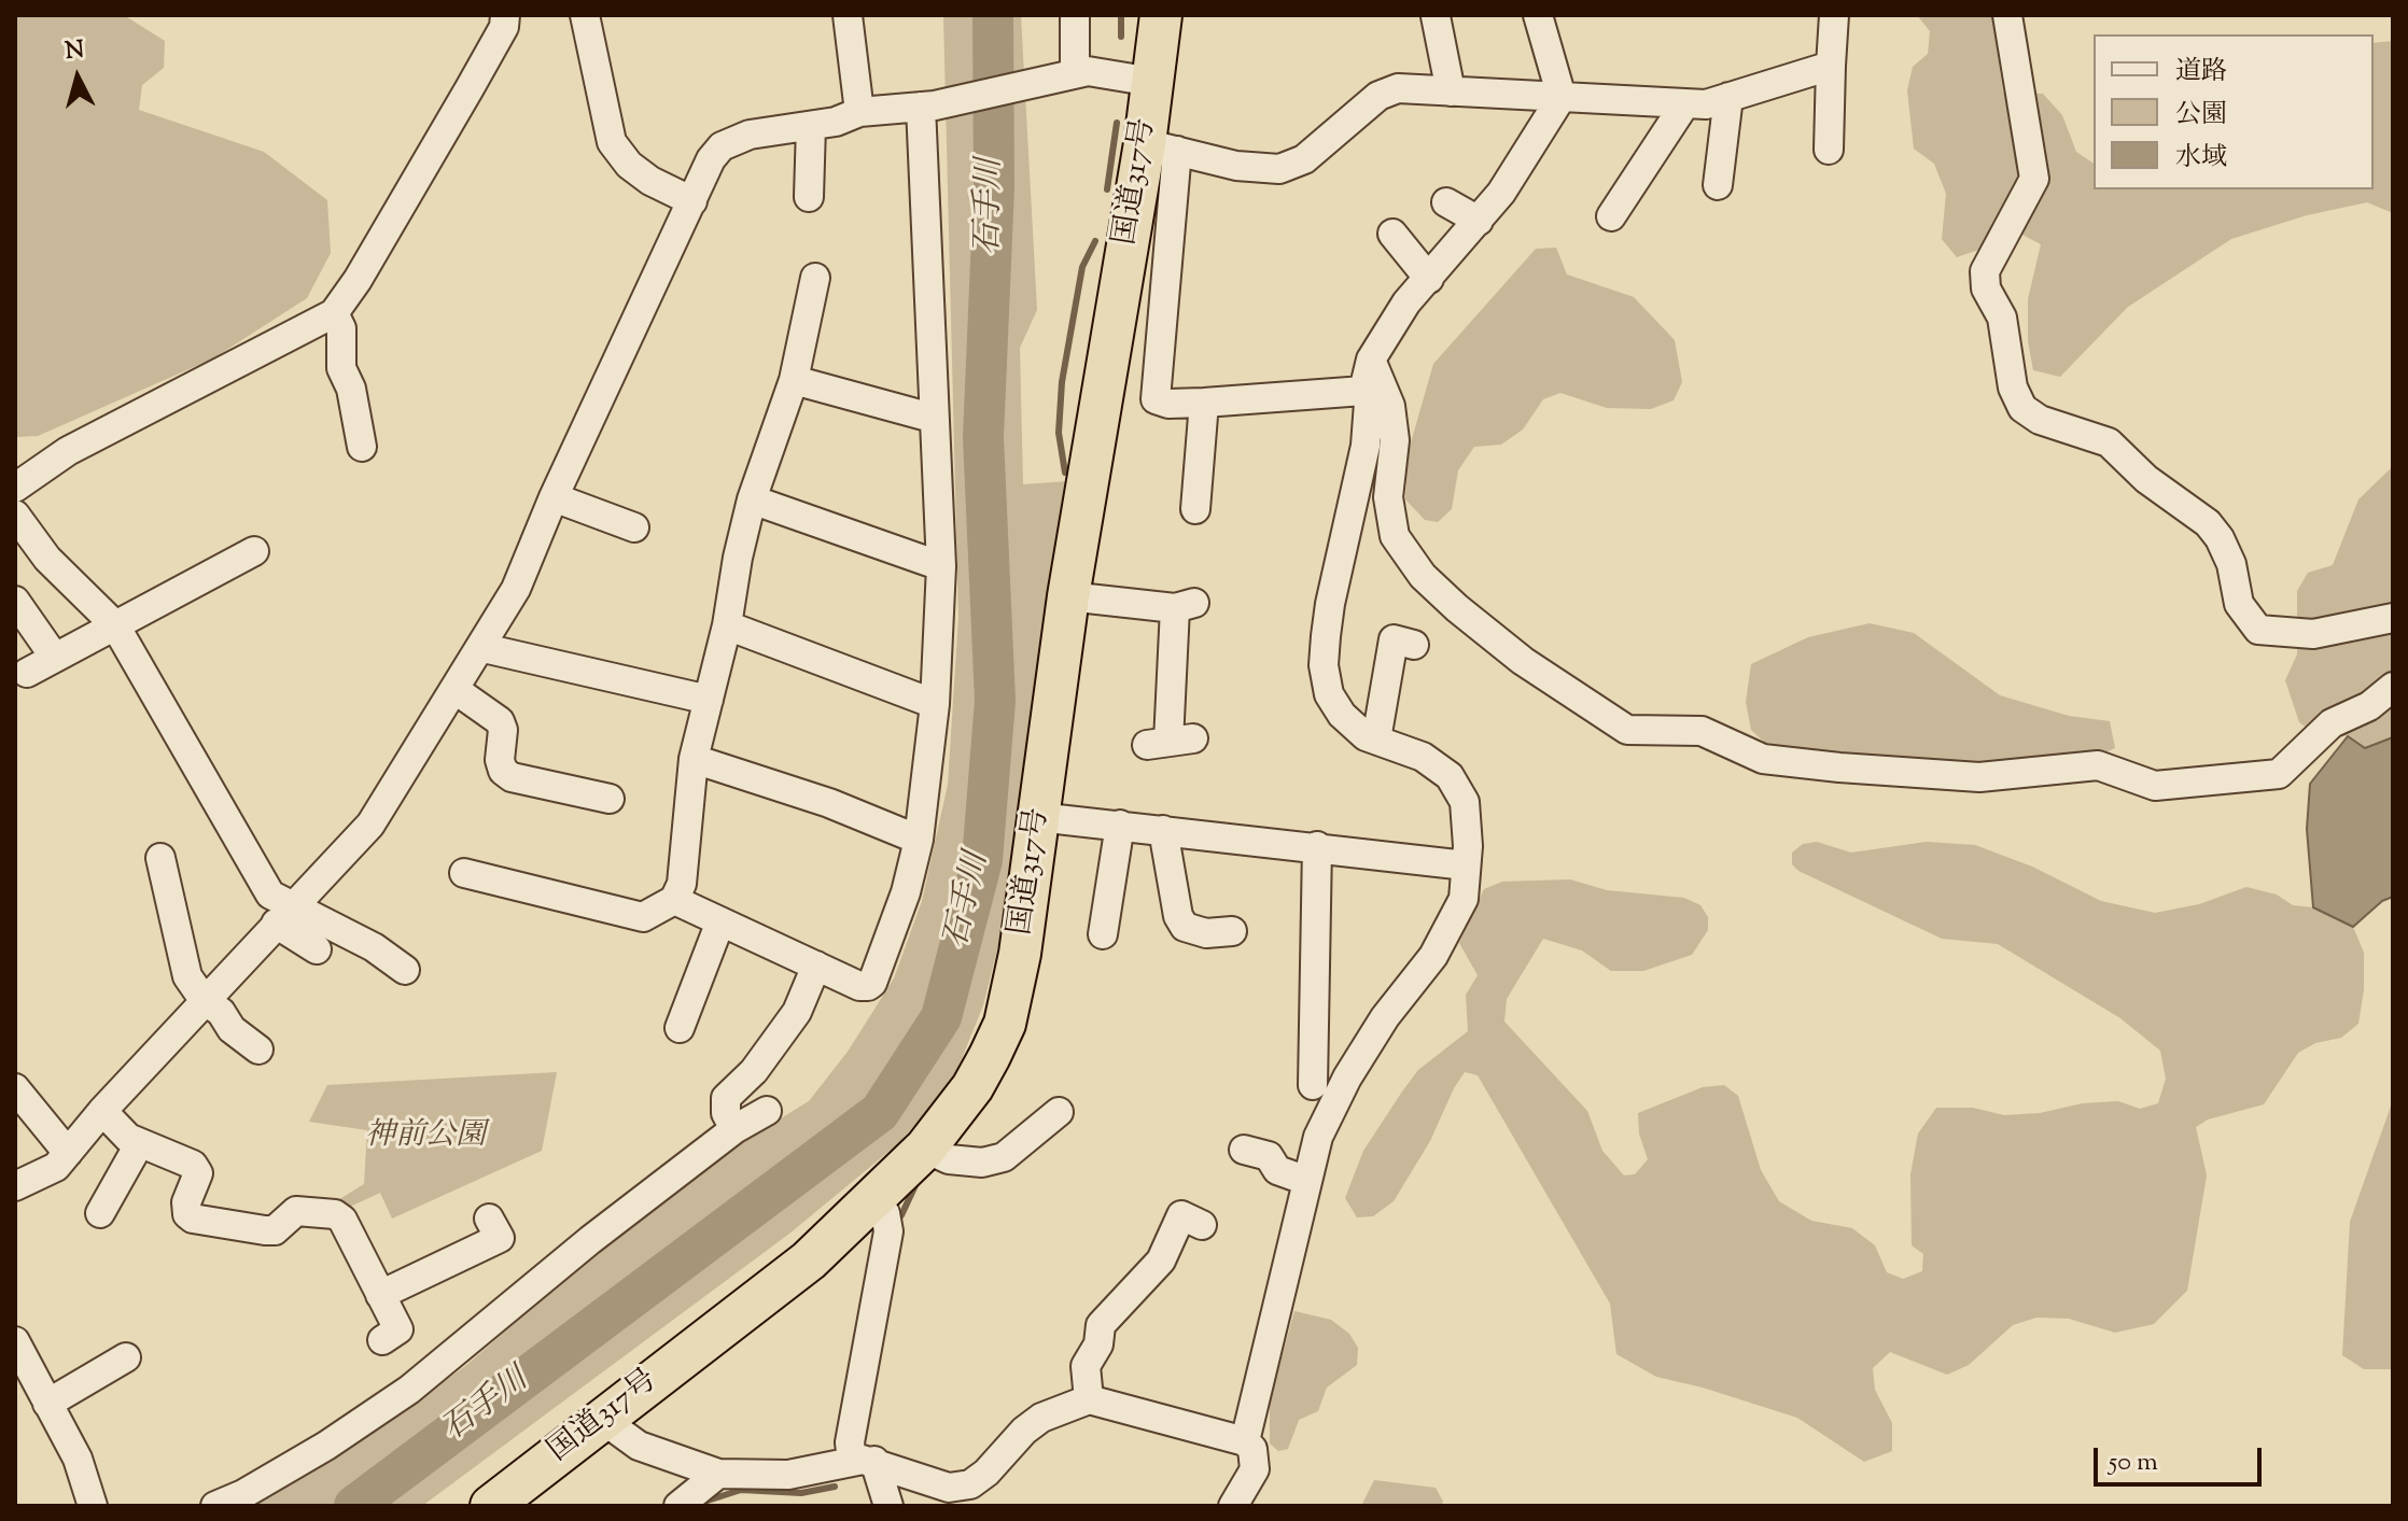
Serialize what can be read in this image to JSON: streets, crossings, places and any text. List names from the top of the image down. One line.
{"streets":{"highway":["国道317号"]},"water":["石手川"],"parks":["神前公園"],"legend":["道路","公園","水域"],"scale_bar":"50 m","north":"top"}
